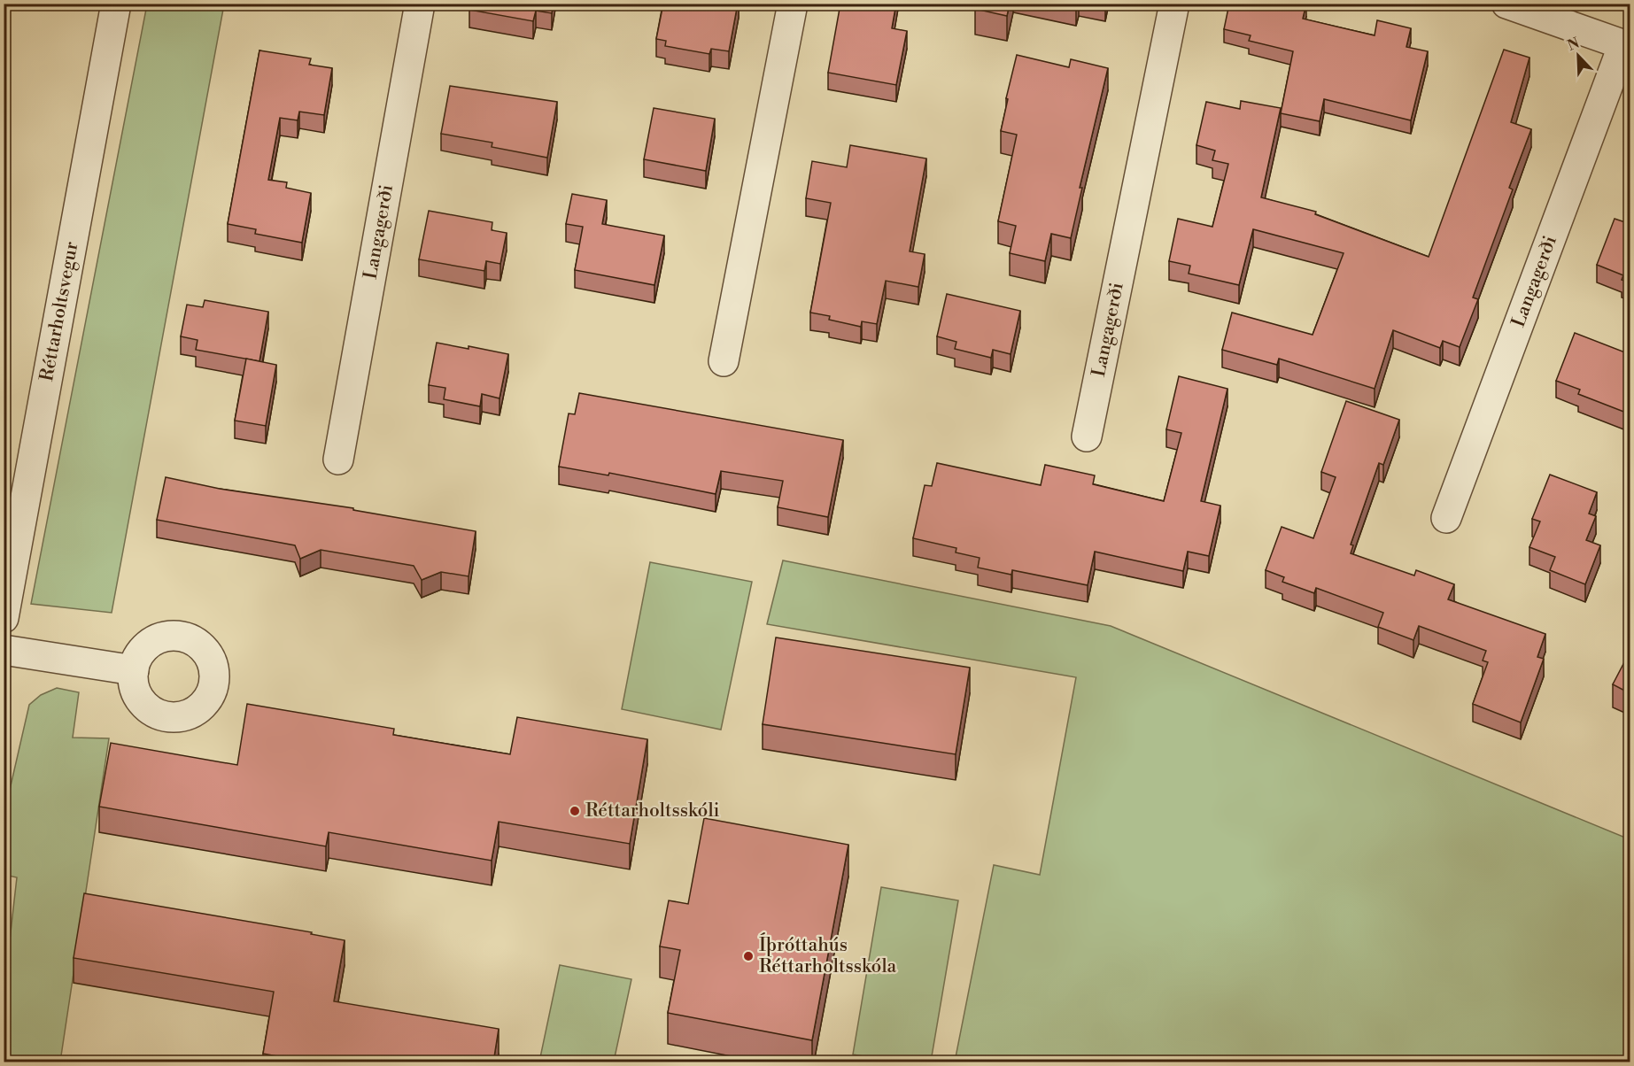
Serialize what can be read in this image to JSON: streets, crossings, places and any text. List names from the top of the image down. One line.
{"streets":{"street":["Langagerði","Réttarholtsvegur"]},"places":["Réttarholtsskóli","Íþróttahús Réttarholtsskóla"],"north":"top left"}
